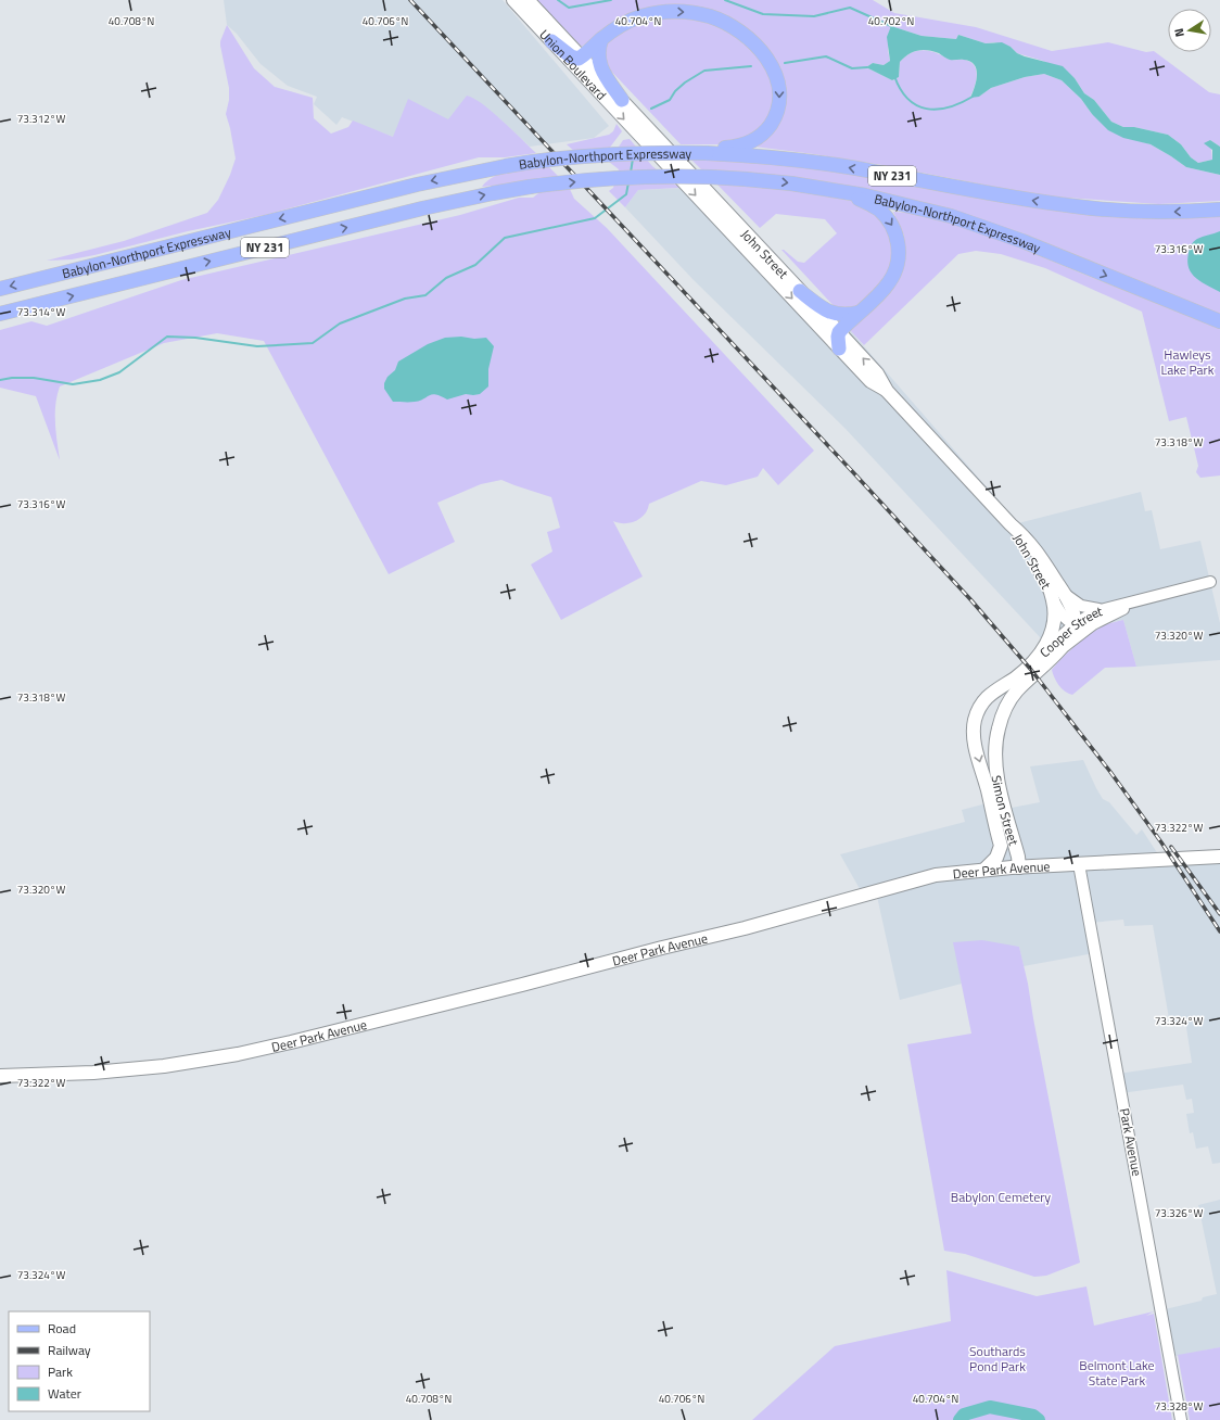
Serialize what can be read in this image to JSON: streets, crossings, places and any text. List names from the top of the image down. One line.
{"streets":{"main road":["Union Boulevard","Babylon-Northport Expressway","NY 231","John Street","Cooper Street","Simon Street","Deer Park Avenue"],"street":["Park Avenue"]},"crossings":[["Union Boulevard","John Street"],["John Street","Cooper Street"],["Cooper Street","Simon Street"],["Simon Street","Deer Park Avenue"],["Deer Park Avenue","Park Avenue"]],"parks":["Hawleys Lake Park","Babylon Cemetery","Southards Pond Park","Belmont Lake State Park"],"legend":["Road","Railway","Park","Water"],"north":"left","coordinates":["40.708°N","40.706°N","40.704°N","40.702°N","73.312°W","73.316°W","73.314°W","73.318°W","73.320°W","73.322°W","73.324°W","73.326°W","73.328°W"]}
